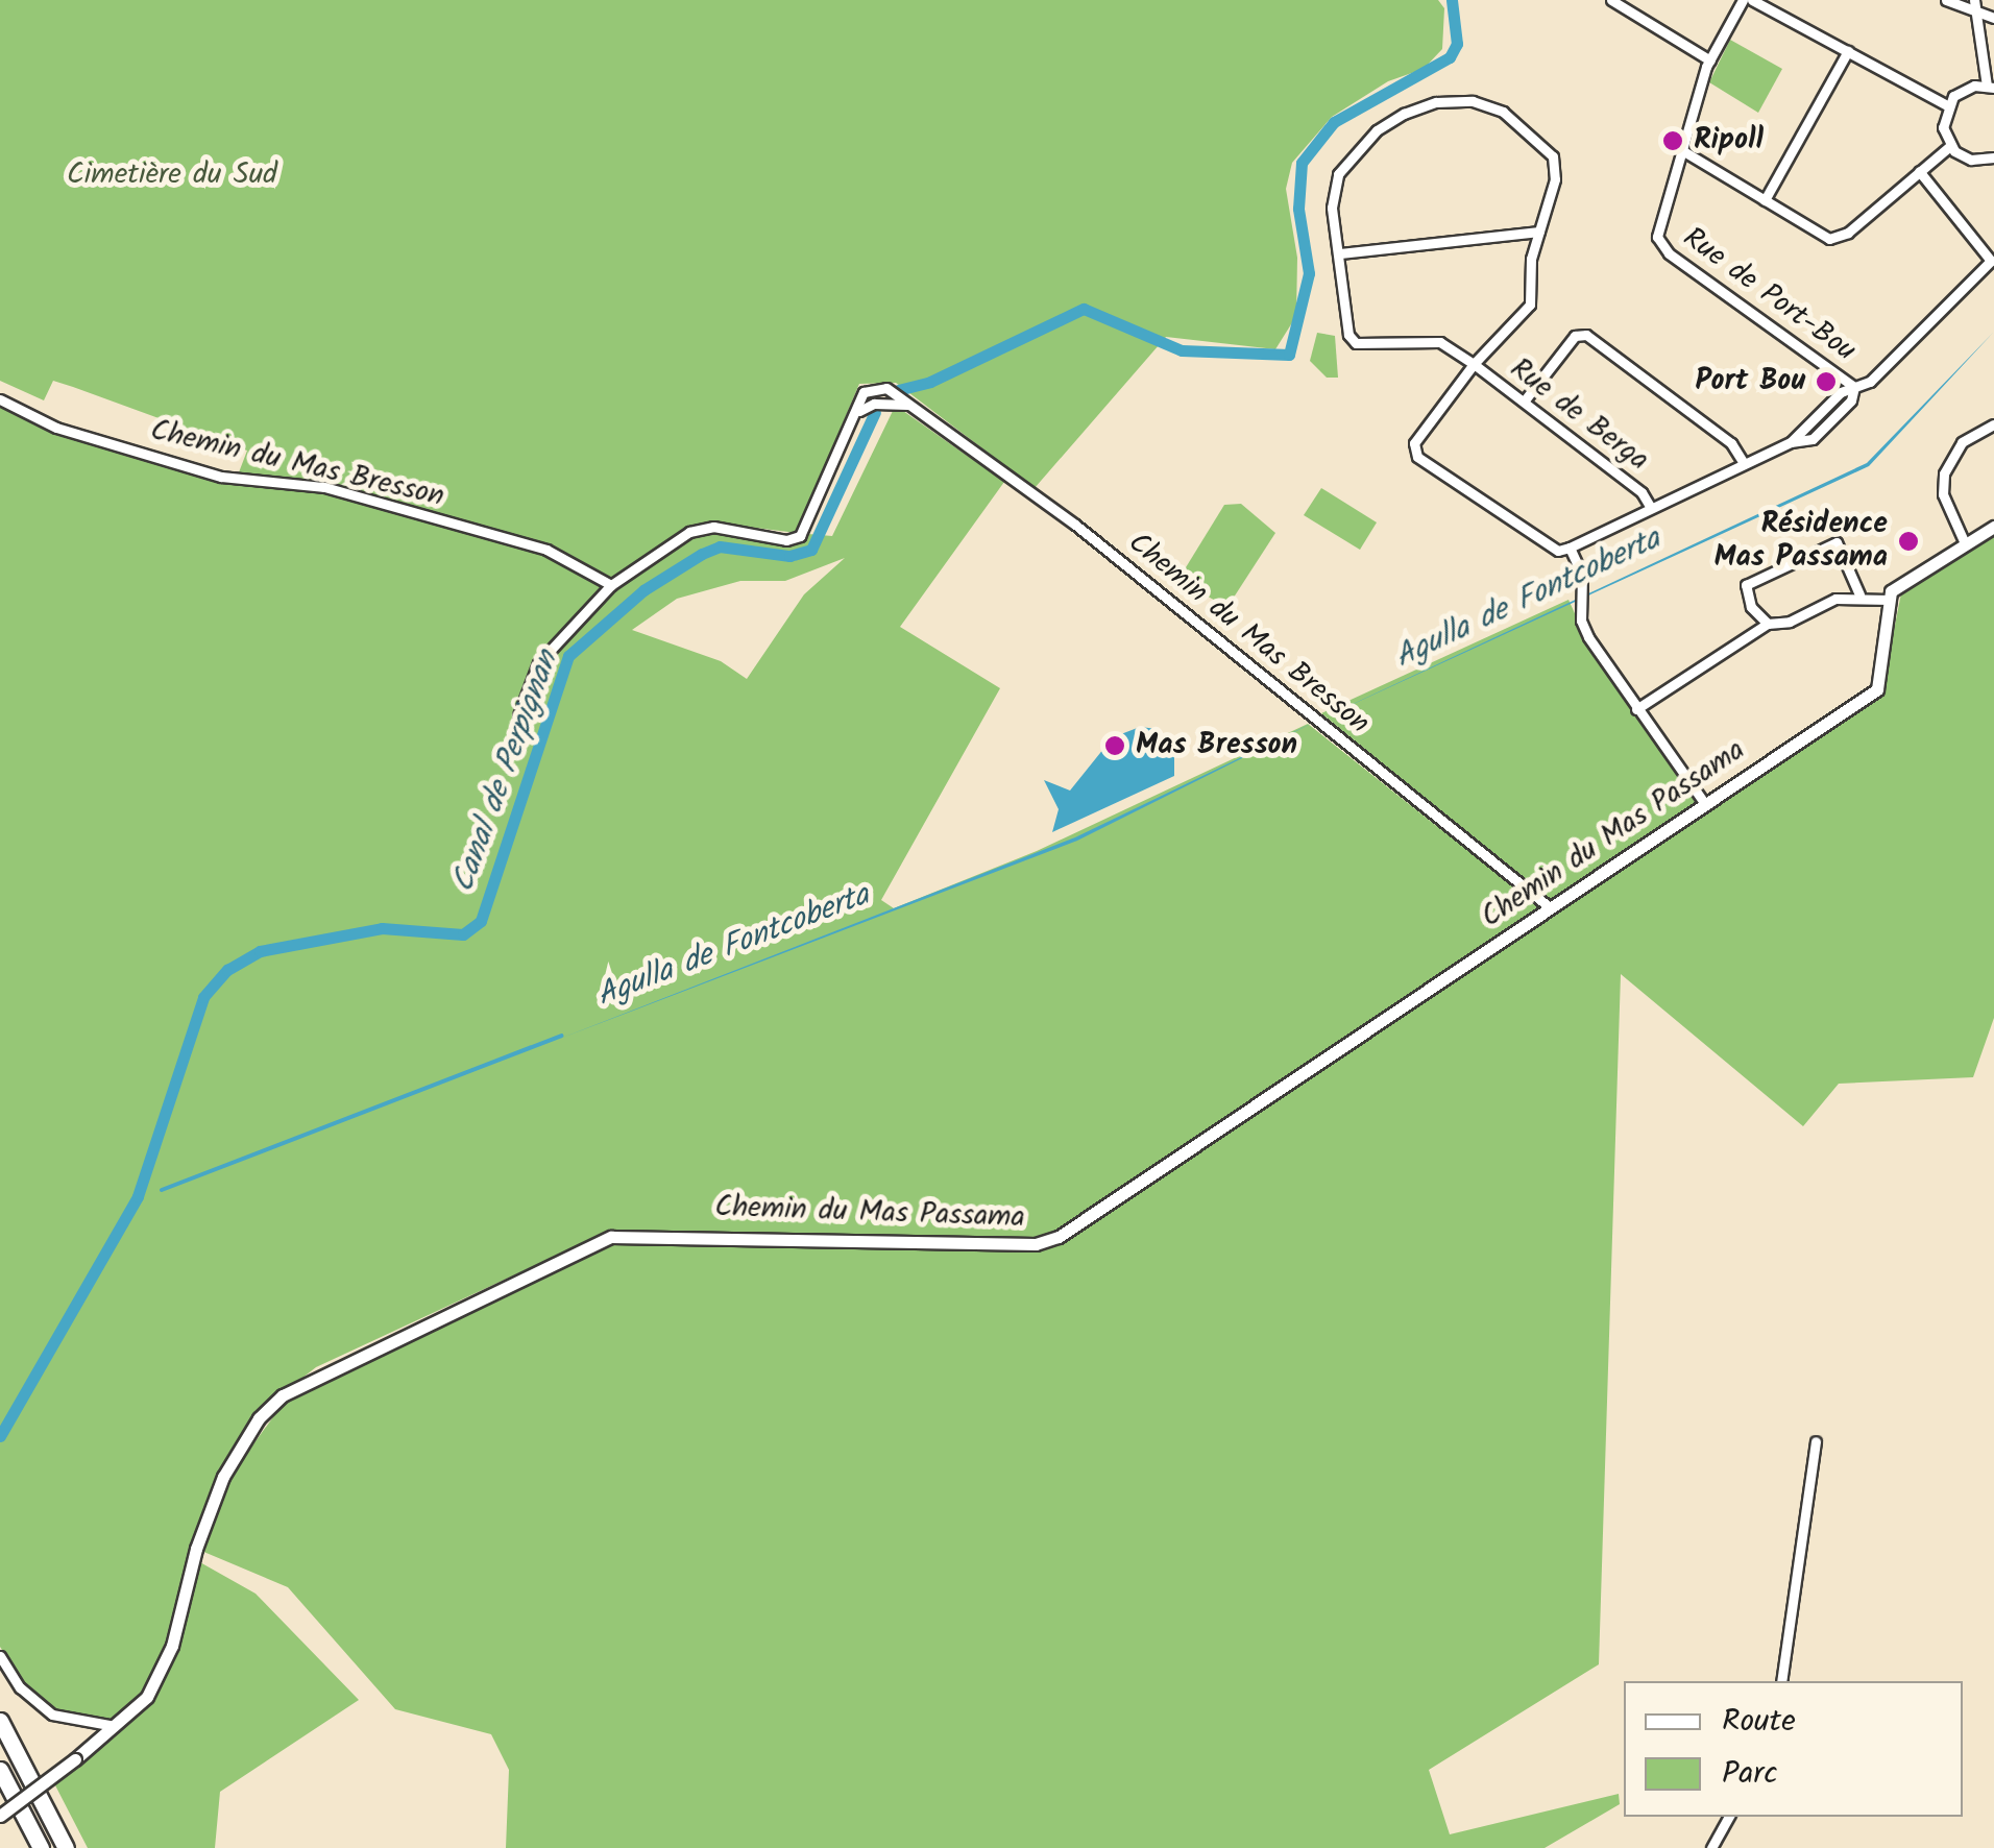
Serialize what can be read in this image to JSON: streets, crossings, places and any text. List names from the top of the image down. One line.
{"streets":{"street":["Rue de Port-Bou","Rue de Berga","Chemin du Mas Bresson","Chemin du Mas Passama"]},"crossings":[["Rue de Port-Bou","Rue de Berga"],["Chemin du Mas Bresson","Chemin du Mas Passama"]],"water":["Agulla de Fontcoberta","Canal de Perpignan"],"parks":["Cimetière du Sud"],"places":["Ripoll","Port Bou","Résidence Mas Passama","Mas Bresson"],"legend":["Route","Parc"]}
